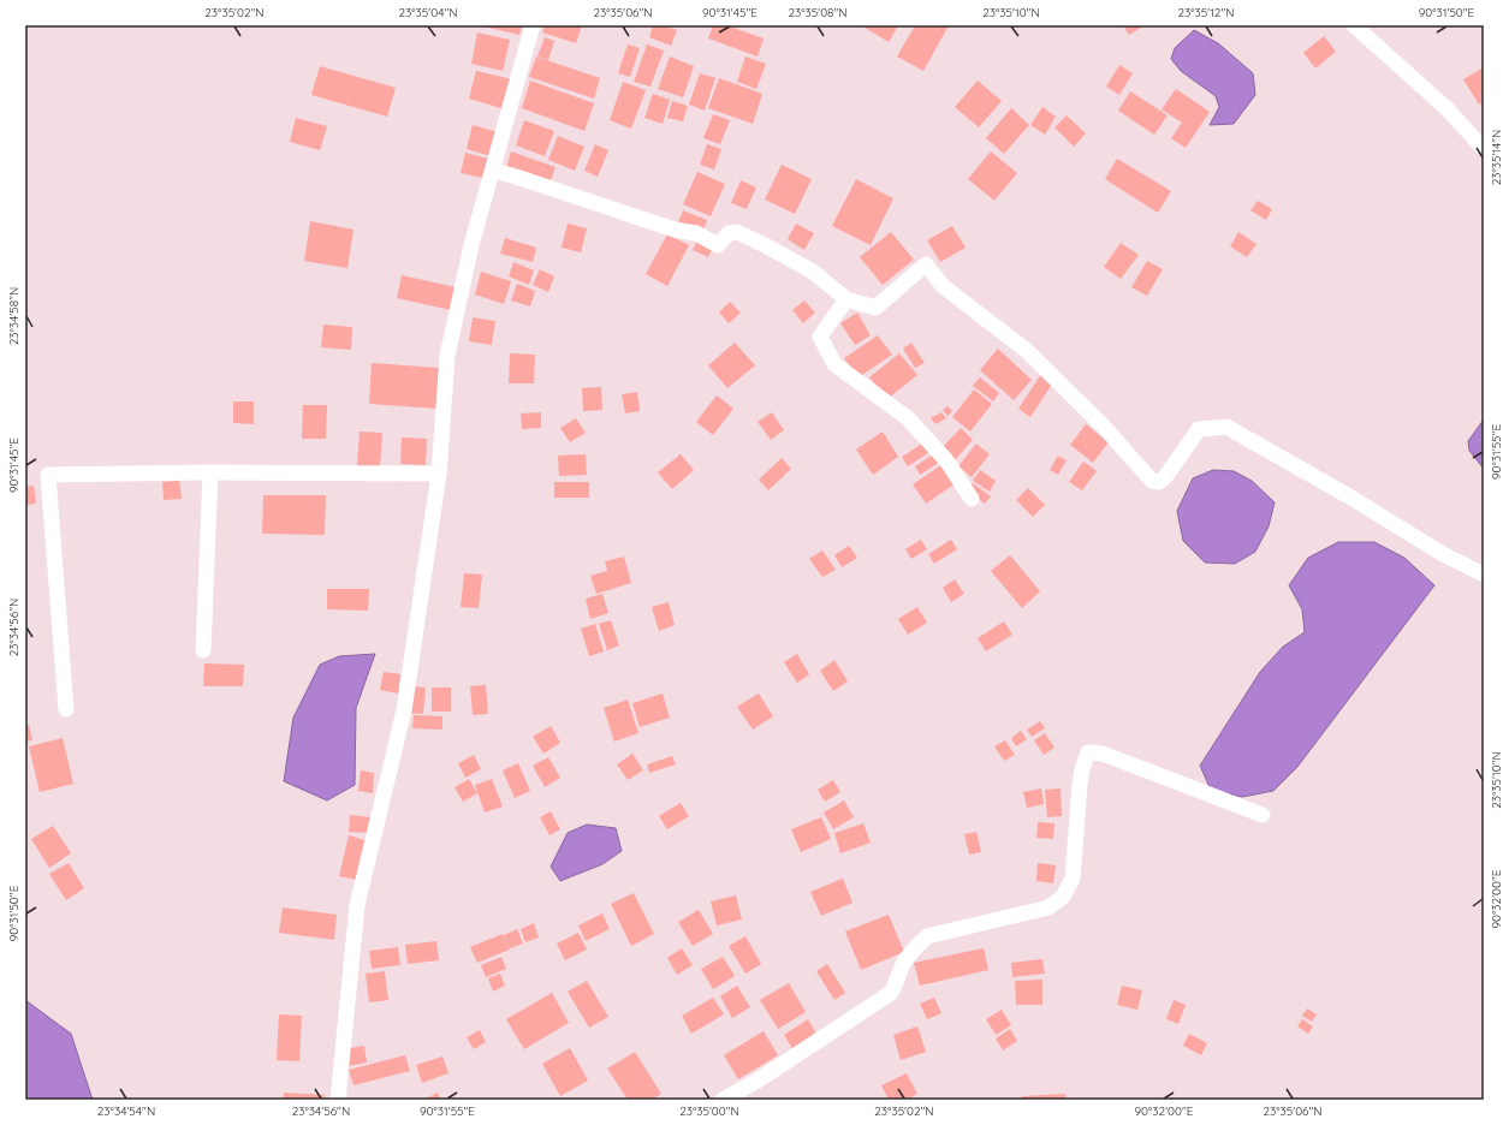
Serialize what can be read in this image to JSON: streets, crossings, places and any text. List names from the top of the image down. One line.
{"coordinates":["23°35'02\"N","23°35'04\"N","23°35'06\"N","90°31'45\"E","23°35'08\"N","23°35'10\"N","23°35'12\"N","90°31'50\"E","23°35'14\"N","23°34'58\"N","90°31'55\"E","23°34'56\"N","90°32'00\"E","23°34'54\"N","23°35'00\"N"]}
